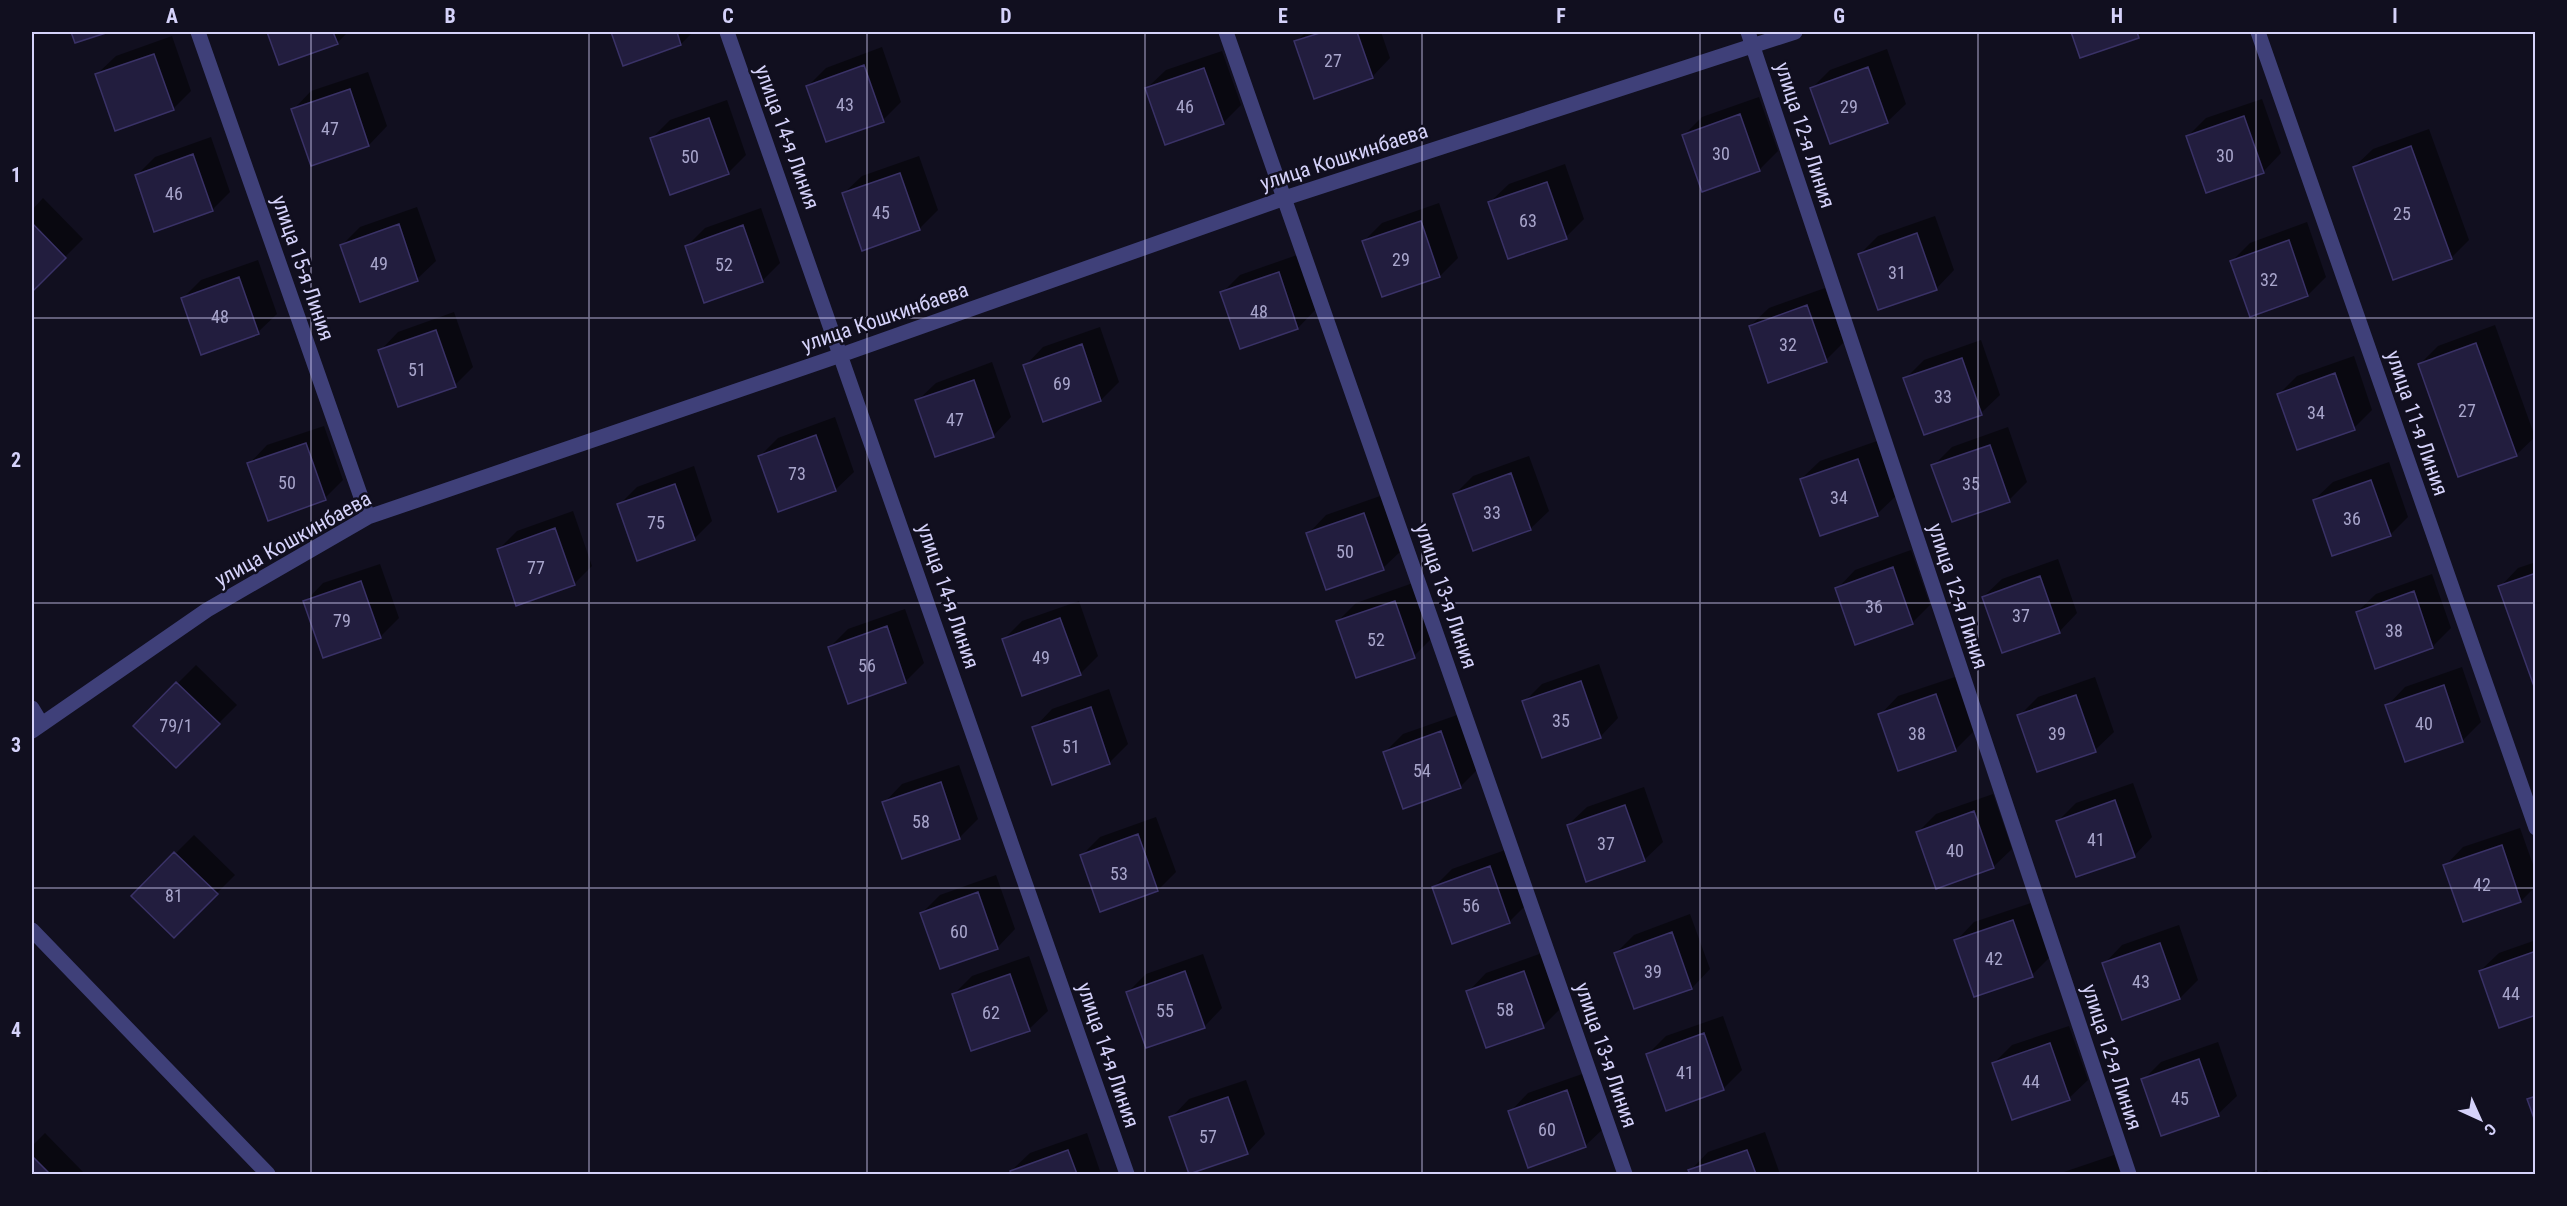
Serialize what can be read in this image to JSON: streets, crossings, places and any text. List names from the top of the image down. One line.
{"streets":{"street":["улица 12-я Линия","улица 14-я Линия","улица Кошкинбаева","улица 15-я Линия","улица 11-я Линия","улица 13-я Линия"]},"crossings":[["улица 12-я Линия","улица Кошкинбаева"],["улица 14-я Линия","улица Кошкинбаева"],["улица Кошкинбаева","улица 15-я Линия"],["улица Кошкинбаева","улица 13-я Линия"]],"house_numbers":["27","43","46","29","47","30","30","50","46","45","25","63","29","49","52","31","32","48","48","32","51","69","33","27","34","47","73","50","35","34","33","36","75","50","77","36","37","79","38","52","49","56","35","40","79/1","38","39","51","54","58","41","37","40","53","42","81","56","60","42","39","43","44","58","55","62","41","44","45","60","57"],"north":"bottom right","grid":{"columns":["A","B","C","D","E","F","G","H","I"],"rows":["1","2","3","4"]}}
